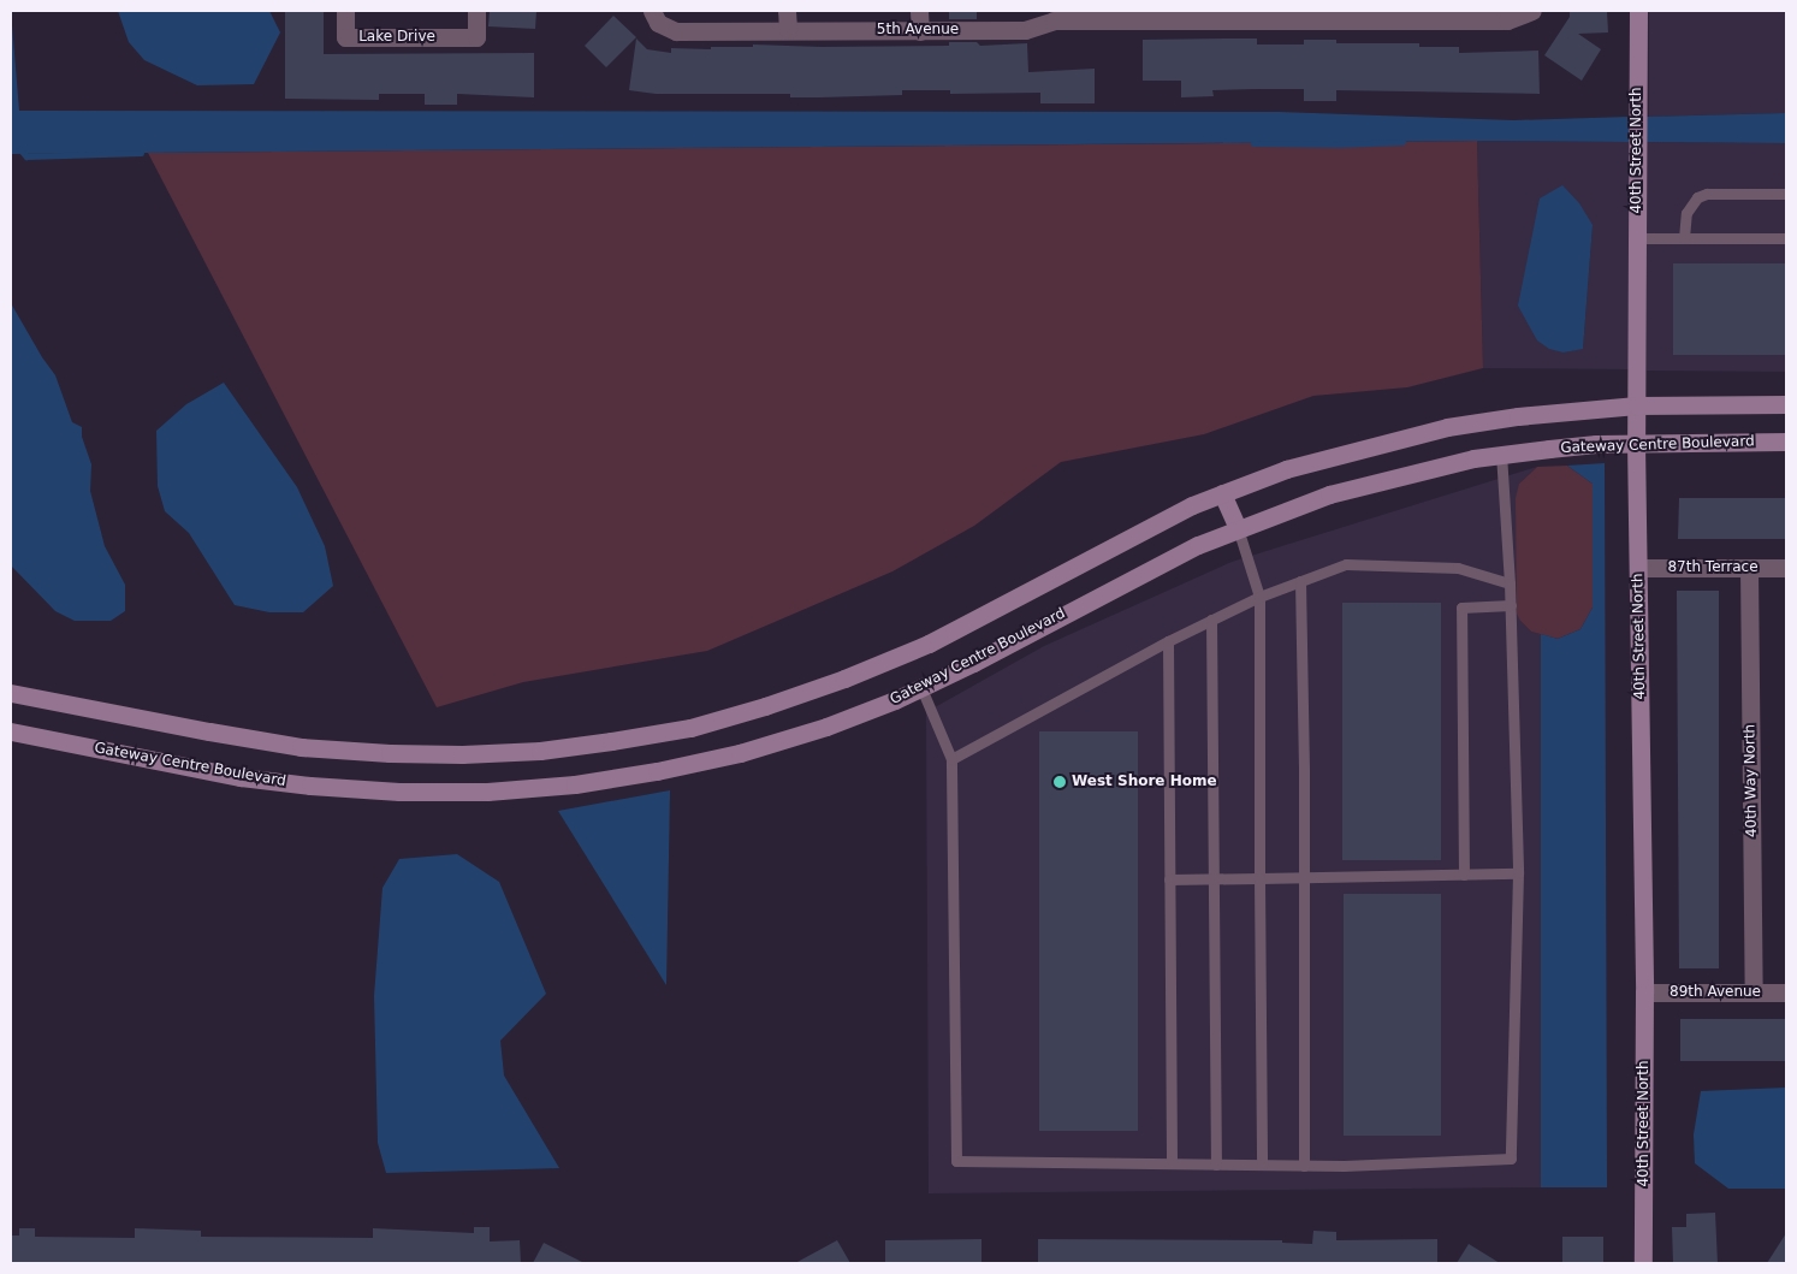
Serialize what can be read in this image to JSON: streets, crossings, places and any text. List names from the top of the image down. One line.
{"streets":{"street":["5th Avenue","Lake Drive","40th Street North","Gateway Centre Boulevard","87th Terrace","40th Way North","89th Avenue"]},"crossings":[["40th Street North","Gateway Centre Boulevard"],["40th Street North","87th Terrace"],["40th Street North","89th Avenue"],["87th Terrace","40th Way North"],["40th Way North","89th Avenue"]],"places":["West Shore Home"]}
